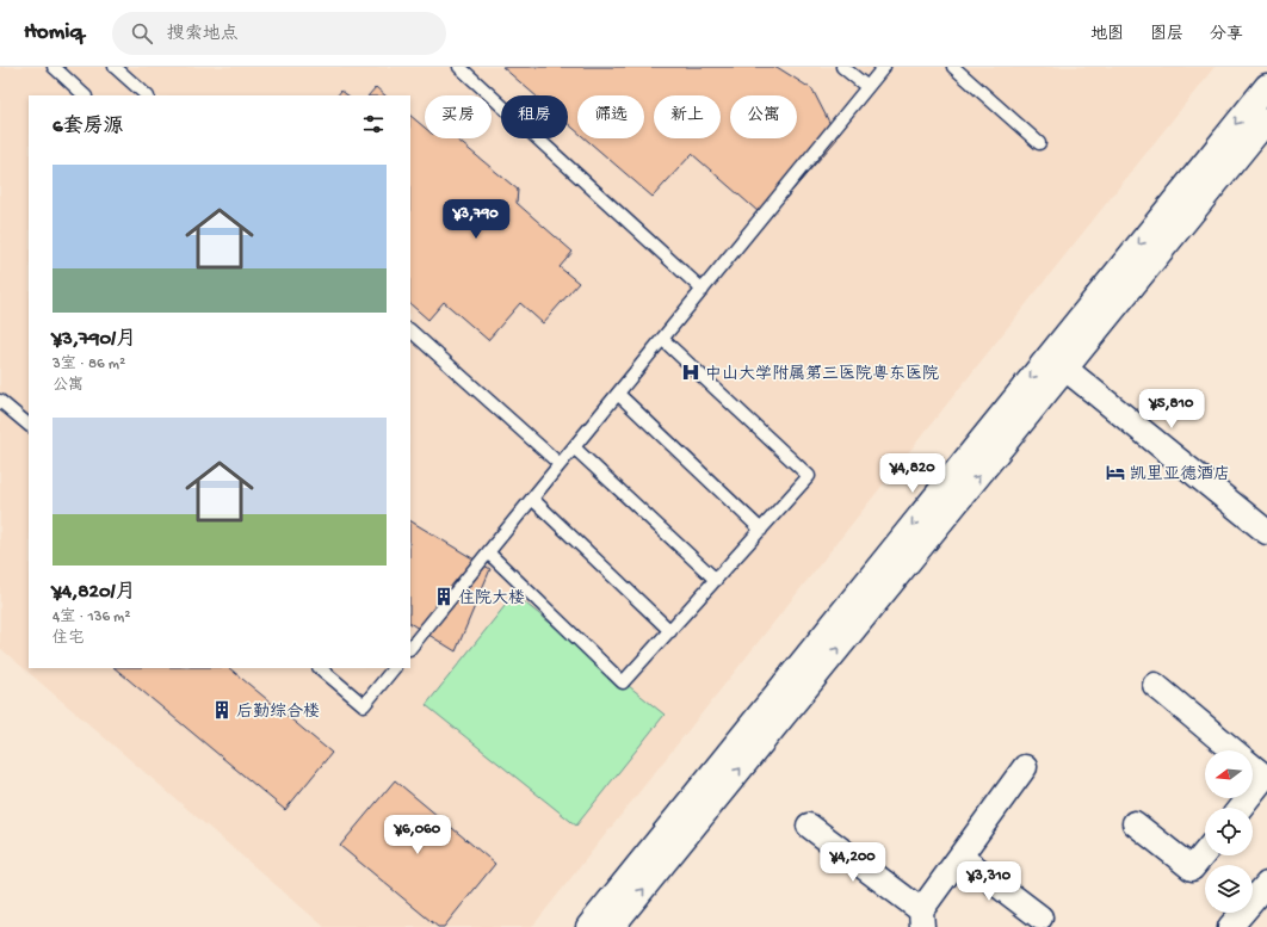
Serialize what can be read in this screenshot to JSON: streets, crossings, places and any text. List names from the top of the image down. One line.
{"places":{"hospital":["中山大学附属第三医院粤东医院"],"hotel":["凯里亚德酒店"],"building":["住院大楼","后勤综合楼"]},"north":"left","page":{"header":"Homiq","search":"搜索地点","nav":["地图","图层","分享"],"chip":["买房","租房","筛选","新上","公寓"],"heading":"6套房源","list":[{"name":"¥3,790/月","note":"3室 · 86 m² · 公寓"},{"name":"¥4,820/月","note":"4室 · 136 m² · 住宅"}],"price":["¥3,790","¥5,810","¥4,820","¥6,060","¥4,200","¥3,310"]}}
